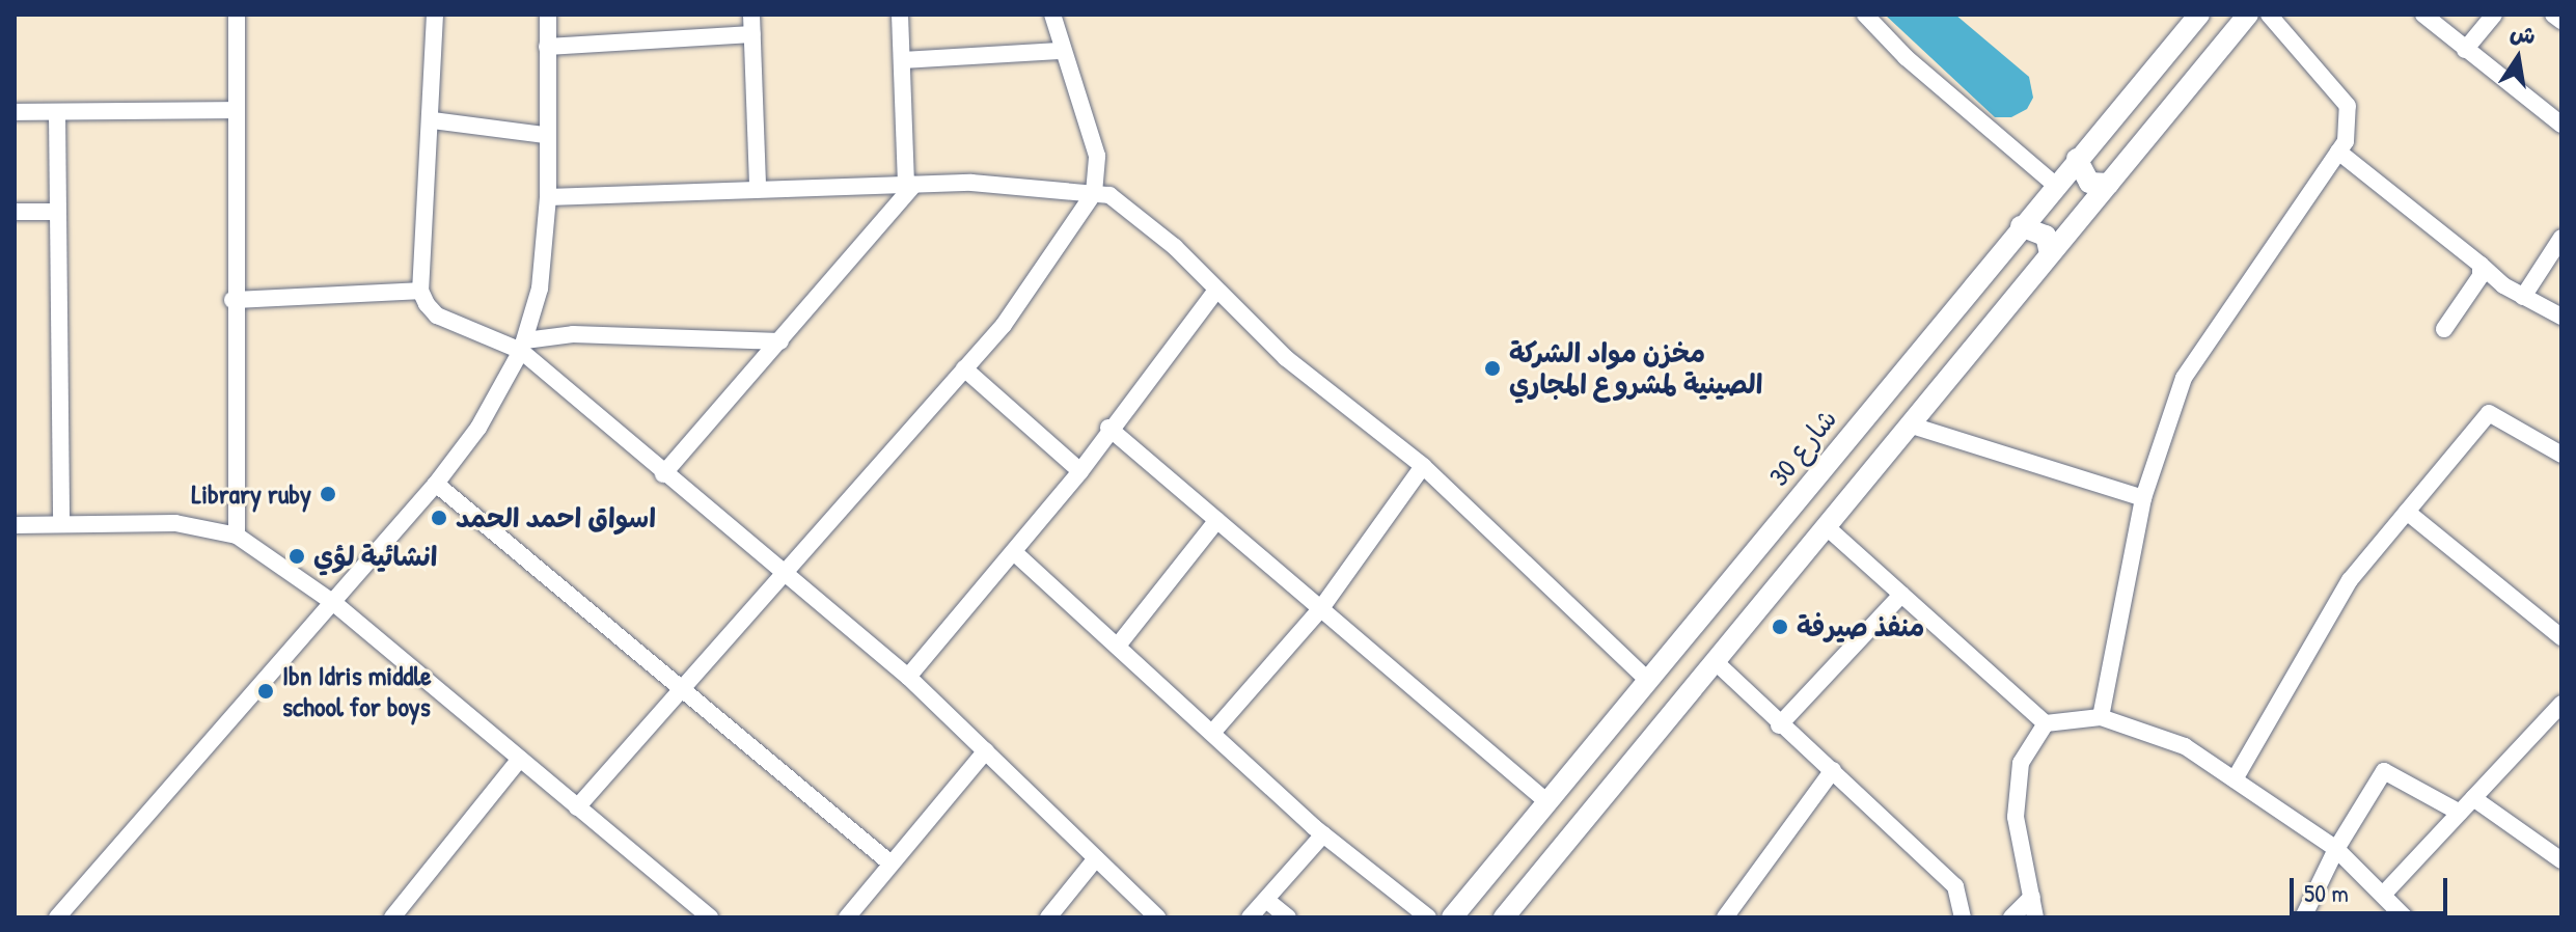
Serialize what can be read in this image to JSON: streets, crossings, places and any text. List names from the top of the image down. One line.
{"streets":{"street":["شارع 30"]},"places":["مخزن مواد الشركة الصينية لمشروع المجاري","Library ruby","اسواق احمد الحمد","انشائية لؤي","منفذ صيرفة","Ibn Idris middle school for boys"],"scale_bar":"50 m","north":"top"}
